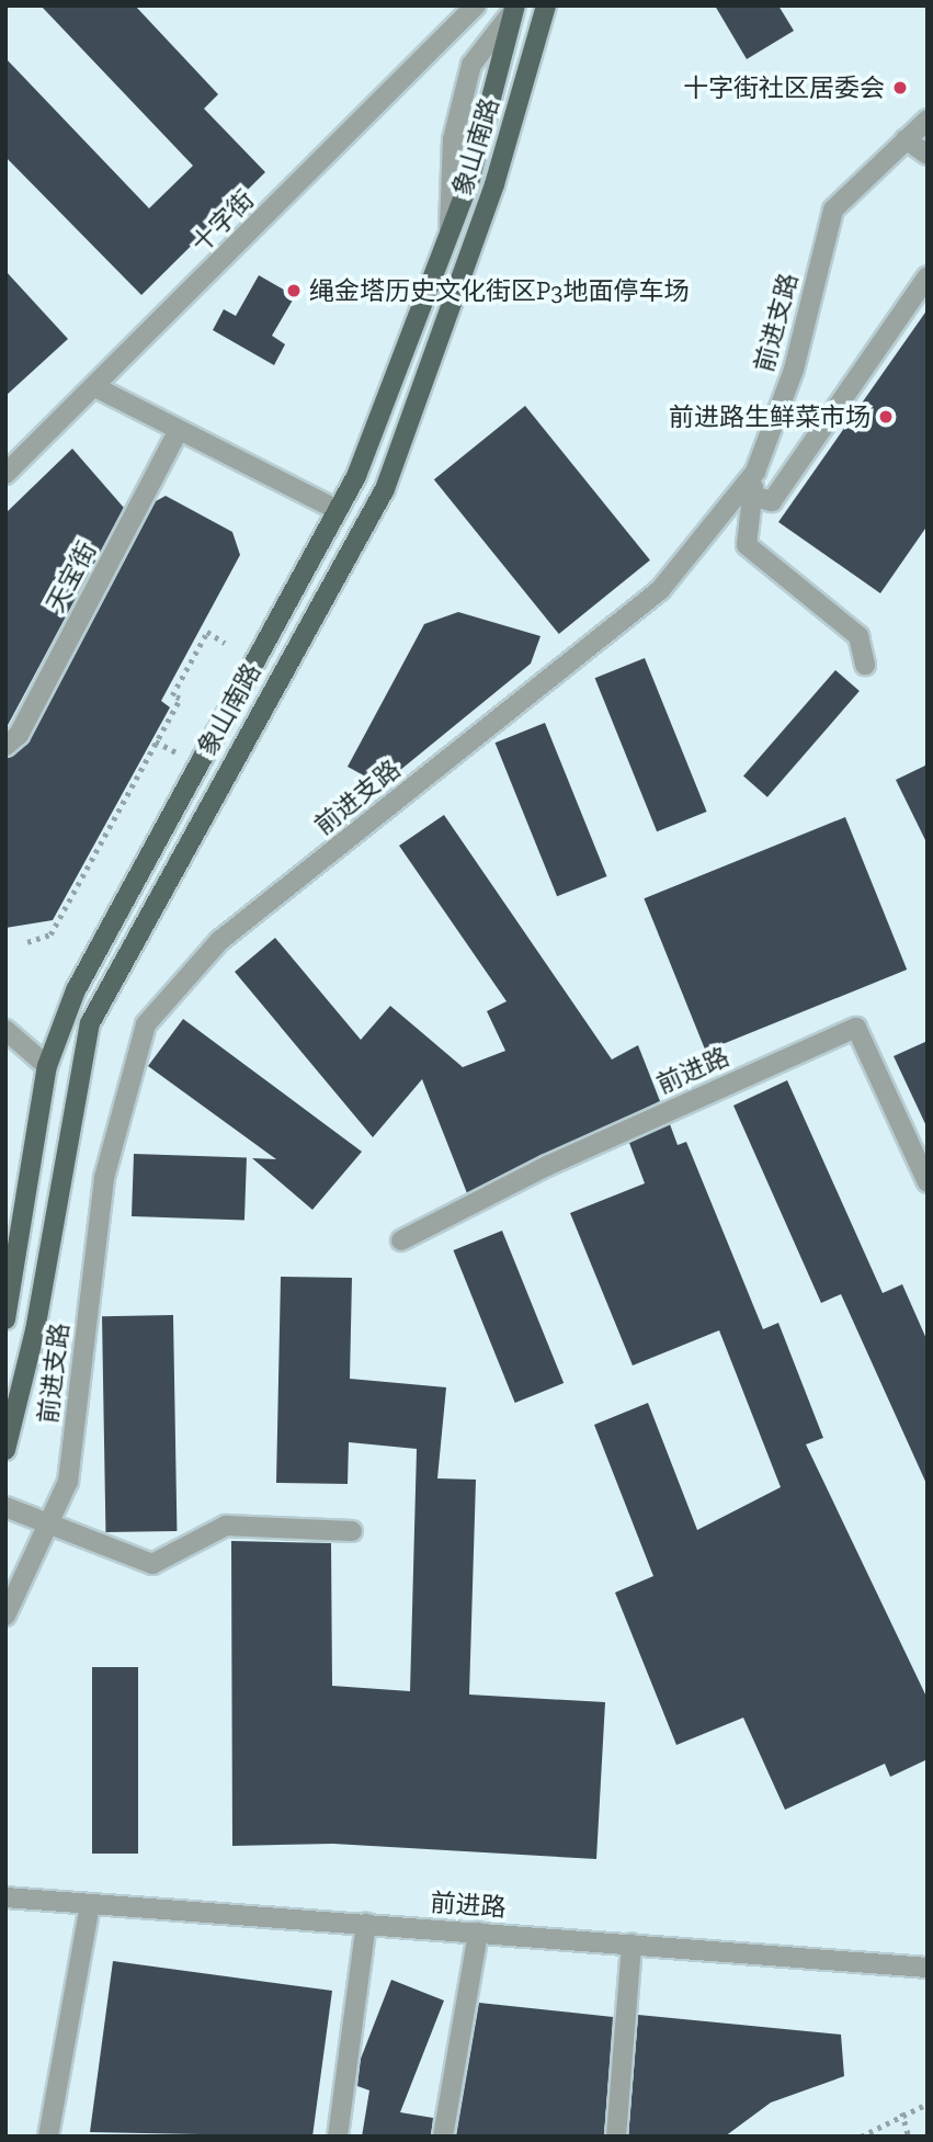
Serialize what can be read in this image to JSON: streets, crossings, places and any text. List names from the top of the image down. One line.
{"streets":{"main road":["象山南路"],"street":["十字街","前进支路","天宝街","前进路"]},"places":["十字街社区居委会","绳金塔历史文化街区P3地面停车场","前进路生鲜菜市场"]}
